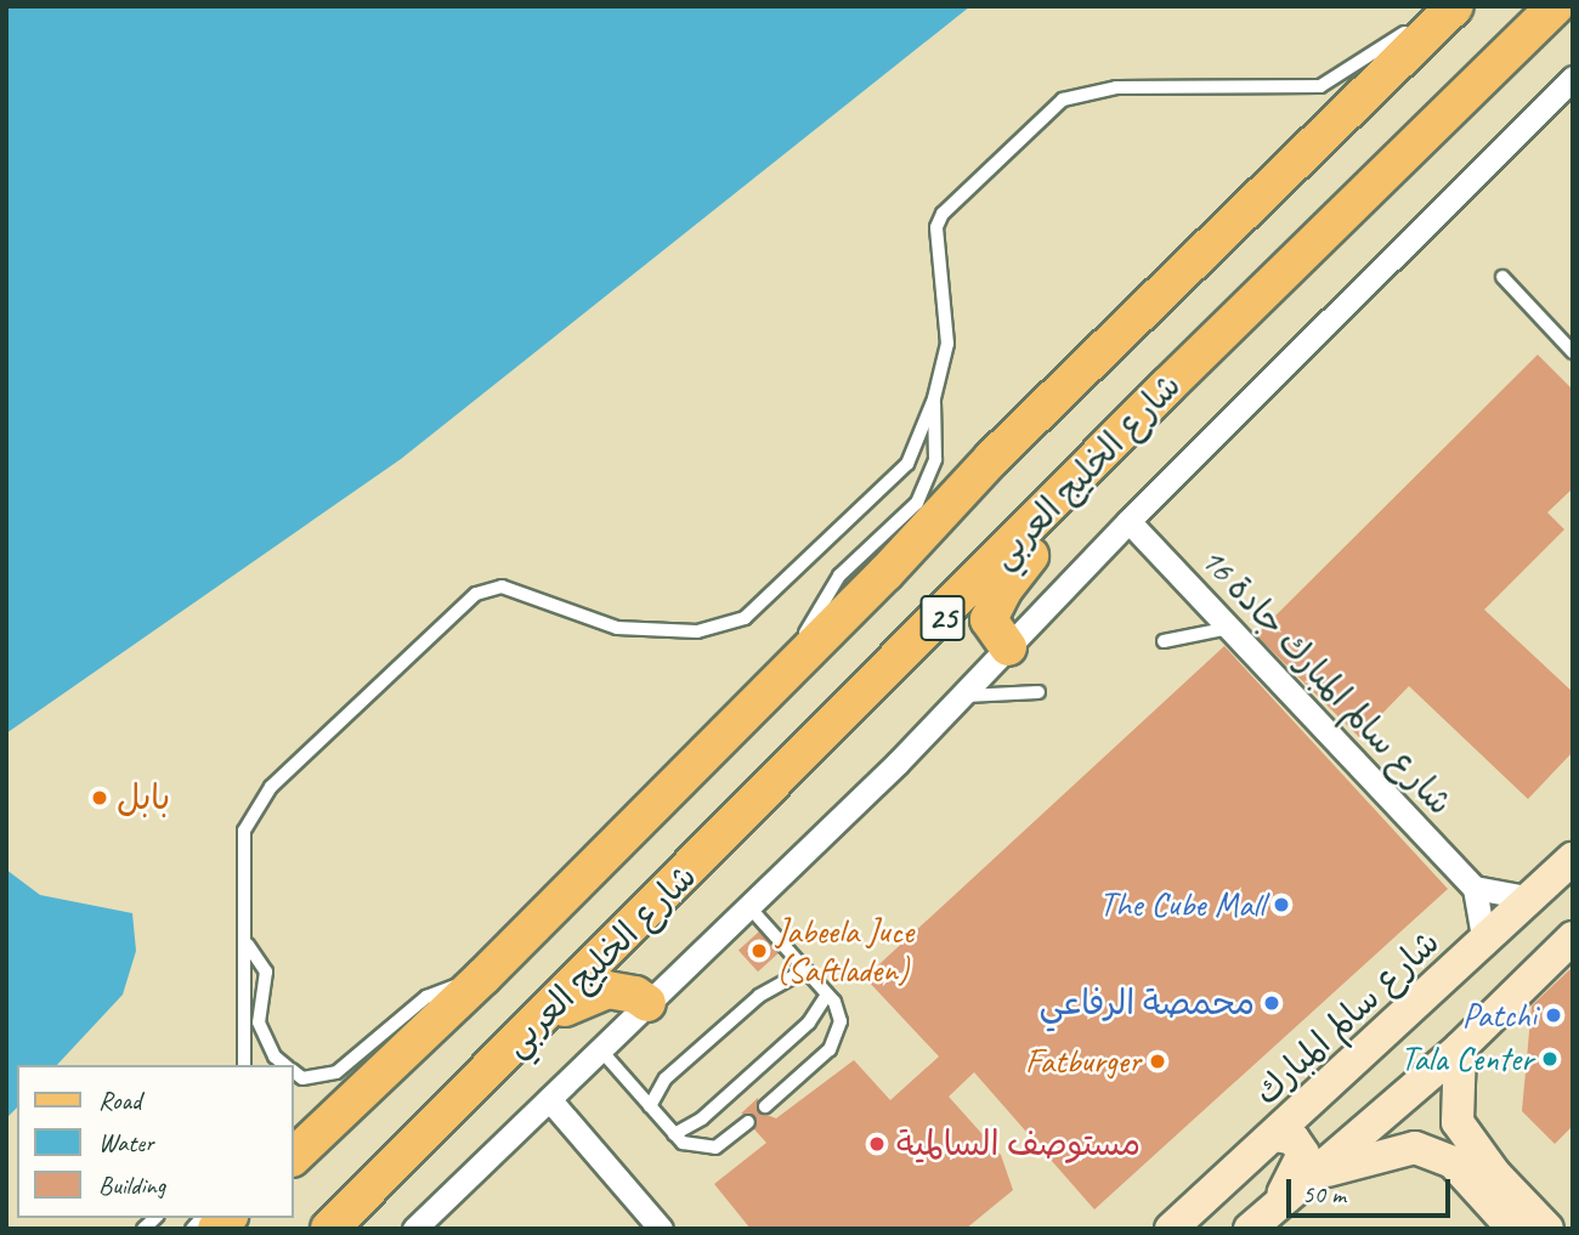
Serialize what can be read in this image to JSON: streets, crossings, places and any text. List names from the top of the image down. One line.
{"streets":{"main road":["شارع الخليج العربي","25","شارع سالم المبارك"],"street":["شارع سالم المبارك جادة 16"]},"places":["بابل","The Cube Mall","Jabeela Juce (Saftladen)","محمصة الرفاعي","Patchi","Tala Center","Fatburger","مستوصف السالمية"],"legend":["Road","Water","Building"],"scale_bar":"50 m"}
